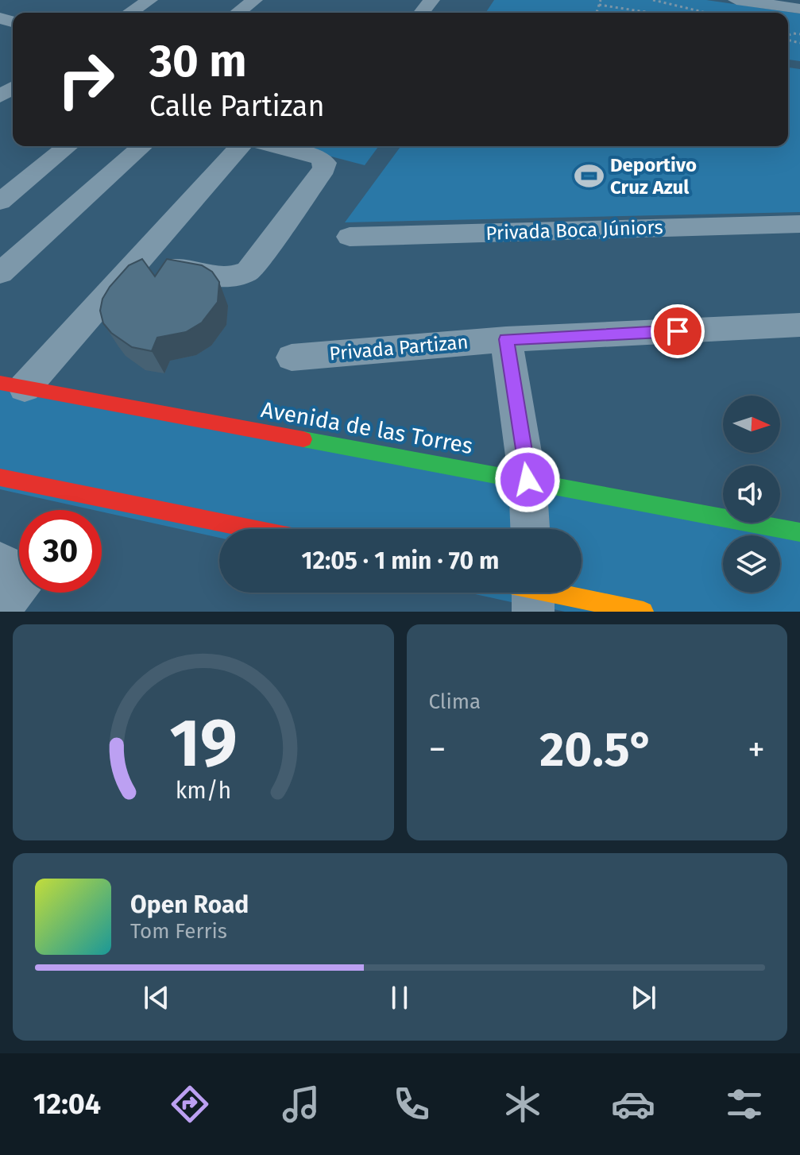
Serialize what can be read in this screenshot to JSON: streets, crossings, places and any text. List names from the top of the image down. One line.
{"streets":{"street":["Privada Boca Júniors","Privada Partizan","Avenida de las Torres"]},"places":{"sports":["Deportivo Cruz Azul"]},"north":"right","page":{"turn":["30 m","Calle Partizan"],"limit":"30","trip":"12:05 · 1 min · 70 m","tile":"Clima","heat":["−","20.5°","+"],"song":["Open Road","Tom Ferris"],"tabs":"12:04","gauge":["19","km/h"]}}
